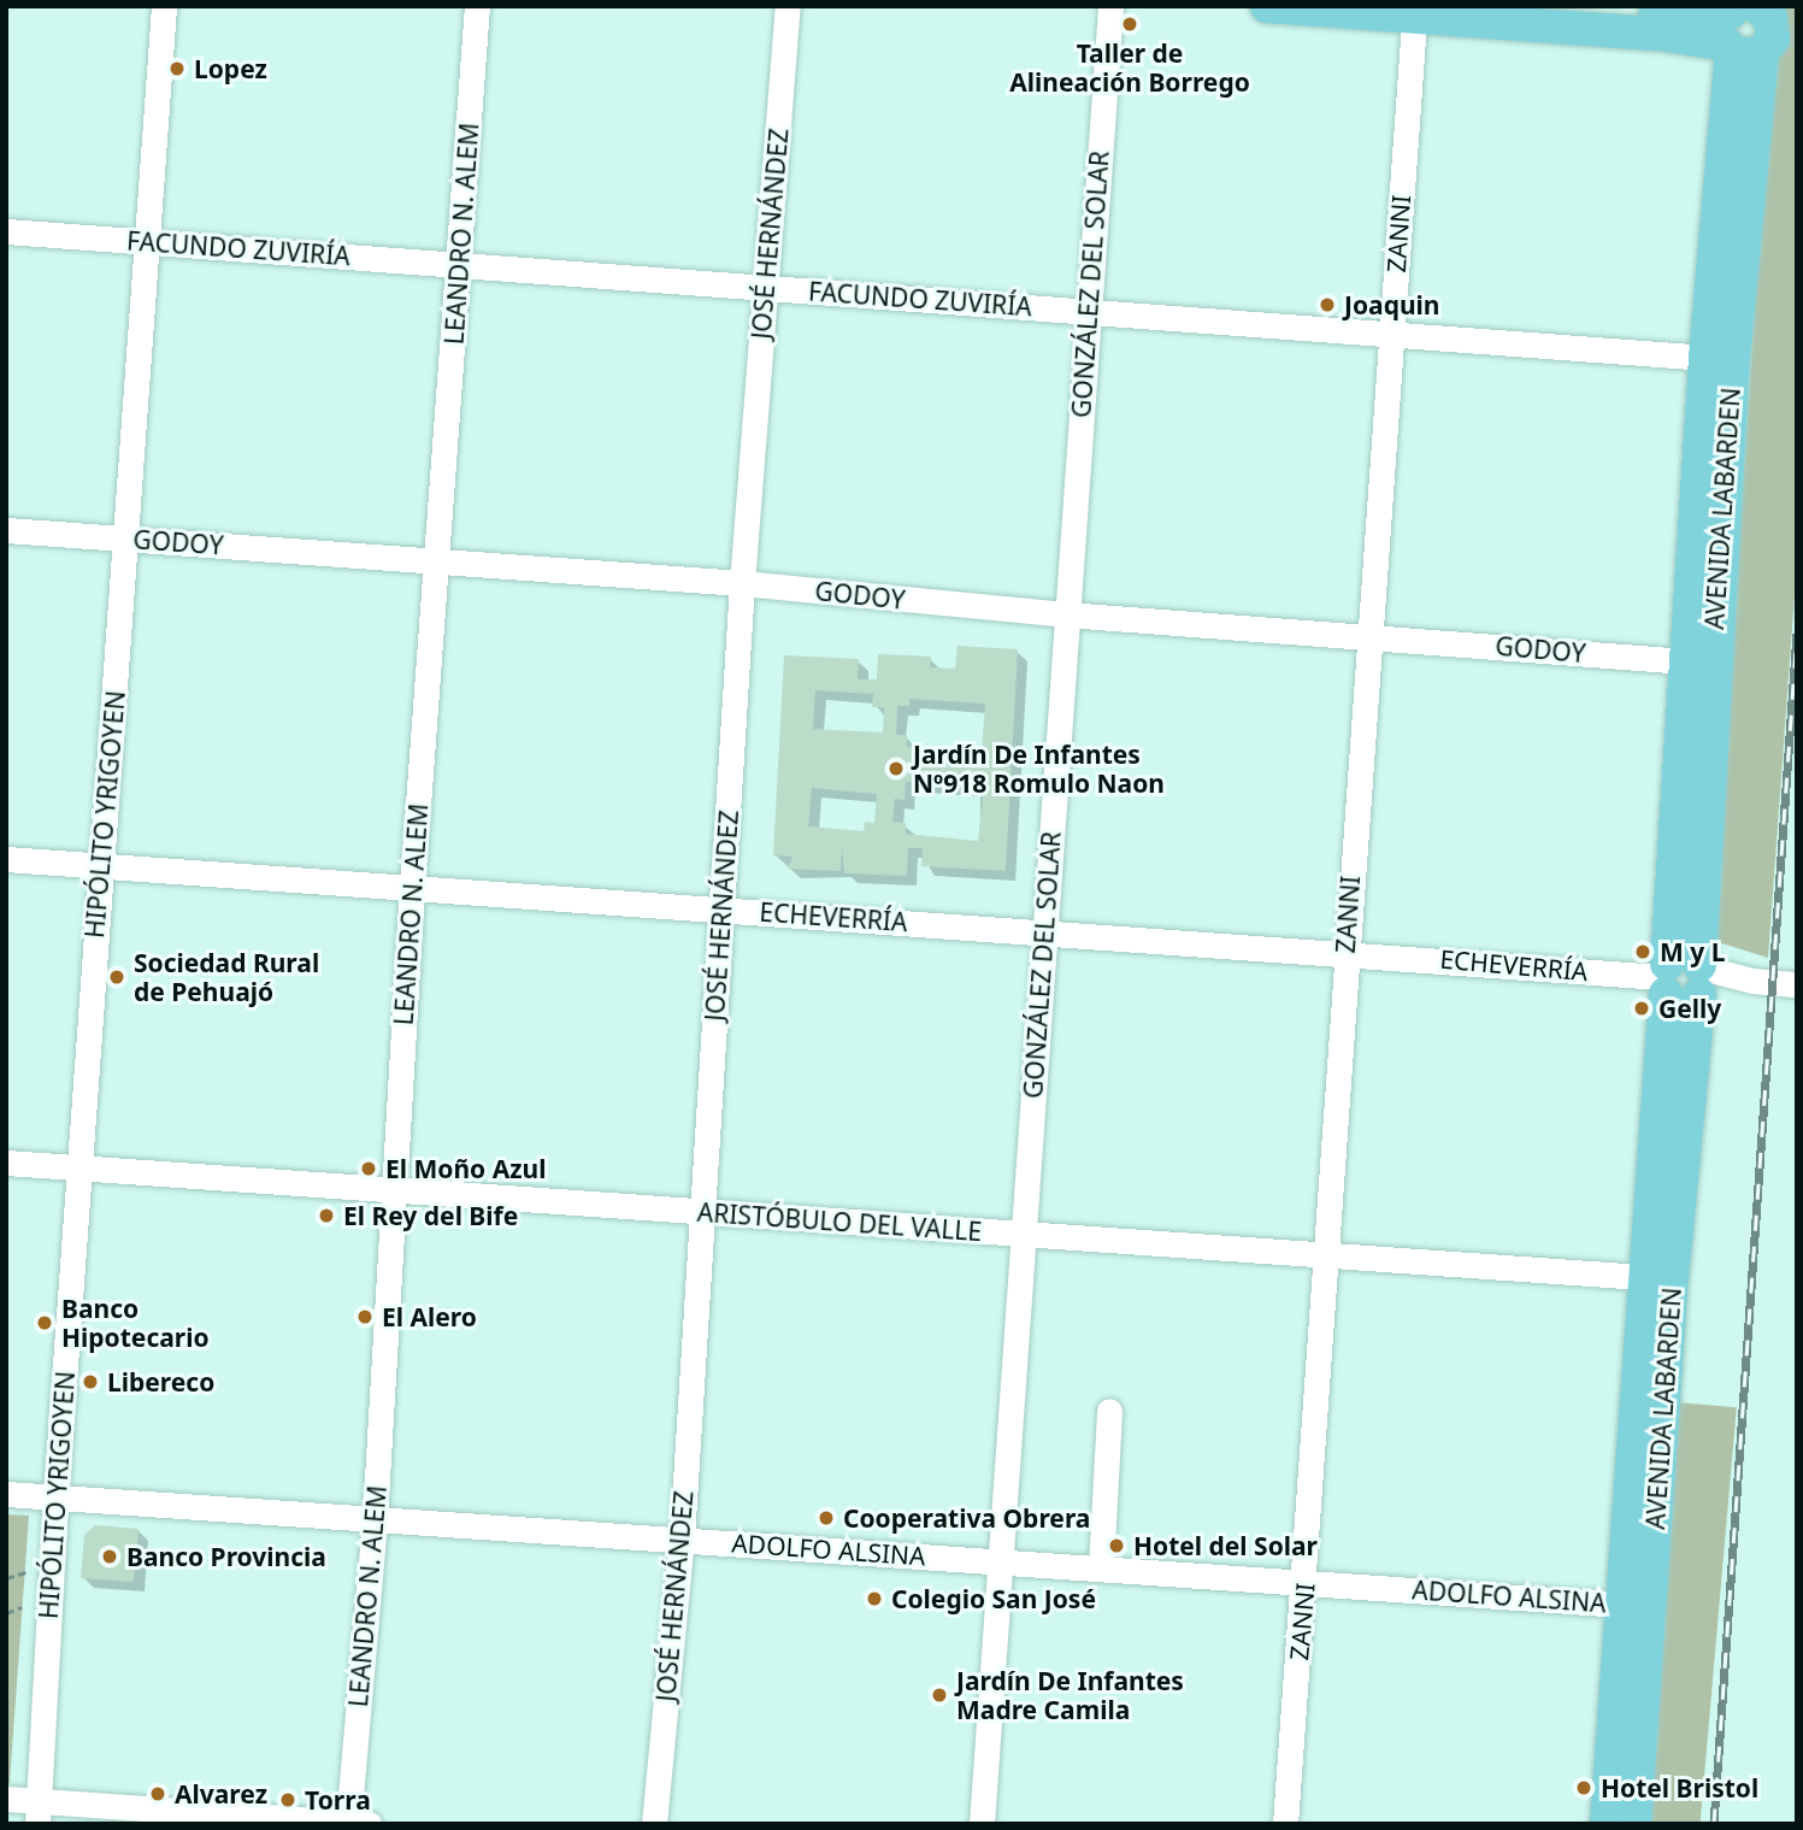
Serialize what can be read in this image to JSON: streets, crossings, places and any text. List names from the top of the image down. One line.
{"streets":{"main road":["AVENIDA LABARDEN"],"street":["LEANDRO N. ALEM","JOSÉ HERNÁNDEZ","ZANNI","FACUNDO ZUVIRÍA","GONZÁLEZ DEL SOLAR","GODOY","HIPÓLITO YRIGOYEN","ECHEVERRÍA","ARISTÓBULO DEL VALLE","ADOLFO ALSINA"]},"crossings":[["LEANDRO N. ALEM","FACUNDO ZUVIRÍA"],["LEANDRO N. ALEM","GODOY"],["LEANDRO N. ALEM","ECHEVERRÍA"],["LEANDRO N. ALEM","ARISTÓBULO DEL VALLE"],["LEANDRO N. ALEM","ADOLFO ALSINA"],["JOSÉ HERNÁNDEZ","FACUNDO ZUVIRÍA"],["JOSÉ HERNÁNDEZ","GODOY"],["JOSÉ HERNÁNDEZ","ECHEVERRÍA"],["JOSÉ HERNÁNDEZ","ARISTÓBULO DEL VALLE"],["JOSÉ HERNÁNDEZ","ADOLFO ALSINA"],["ZANNI","FACUNDO ZUVIRÍA"],["ZANNI","GODOY"],["ZANNI","ECHEVERRÍA"],["ZANNI","ARISTÓBULO DEL VALLE"],["ZANNI","ADOLFO ALSINA"],["FACUNDO ZUVIRÍA","GONZÁLEZ DEL SOLAR"],["FACUNDO ZUVIRÍA","AVENIDA LABARDEN"],["FACUNDO ZUVIRÍA","HIPÓLITO YRIGOYEN"],["GONZÁLEZ DEL SOLAR","GODOY"],["GONZÁLEZ DEL SOLAR","ECHEVERRÍA"],["GONZÁLEZ DEL SOLAR","ARISTÓBULO DEL VALLE"],["GONZÁLEZ DEL SOLAR","ADOLFO ALSINA"],["AVENIDA LABARDEN","GODOY"],["AVENIDA LABARDEN","ECHEVERRÍA"],["AVENIDA LABARDEN","ARISTÓBULO DEL VALLE"],["AVENIDA LABARDEN","ADOLFO ALSINA"],["GODOY","HIPÓLITO YRIGOYEN"],["HIPÓLITO YRIGOYEN","ECHEVERRÍA"],["HIPÓLITO YRIGOYEN","ARISTÓBULO DEL VALLE"],["HIPÓLITO YRIGOYEN","ADOLFO ALSINA"]],"places":["Taller de Alineación Borrego","Lopez","Joaquin","Jardín De Infantes Nº918 Romulo Naon","M y L","Sociedad Rural de Pehuajó","Gelly","El Moño Azul","El Rey del Bife","El Alero","Banco Hipotecario","Libereco","Cooperativa Obrera","Hotel del Solar","Banco Provincia","Colegio San José","Jardín De Infantes Madre Camila","Hotel Bristol","Alvarez","Torra"]}
